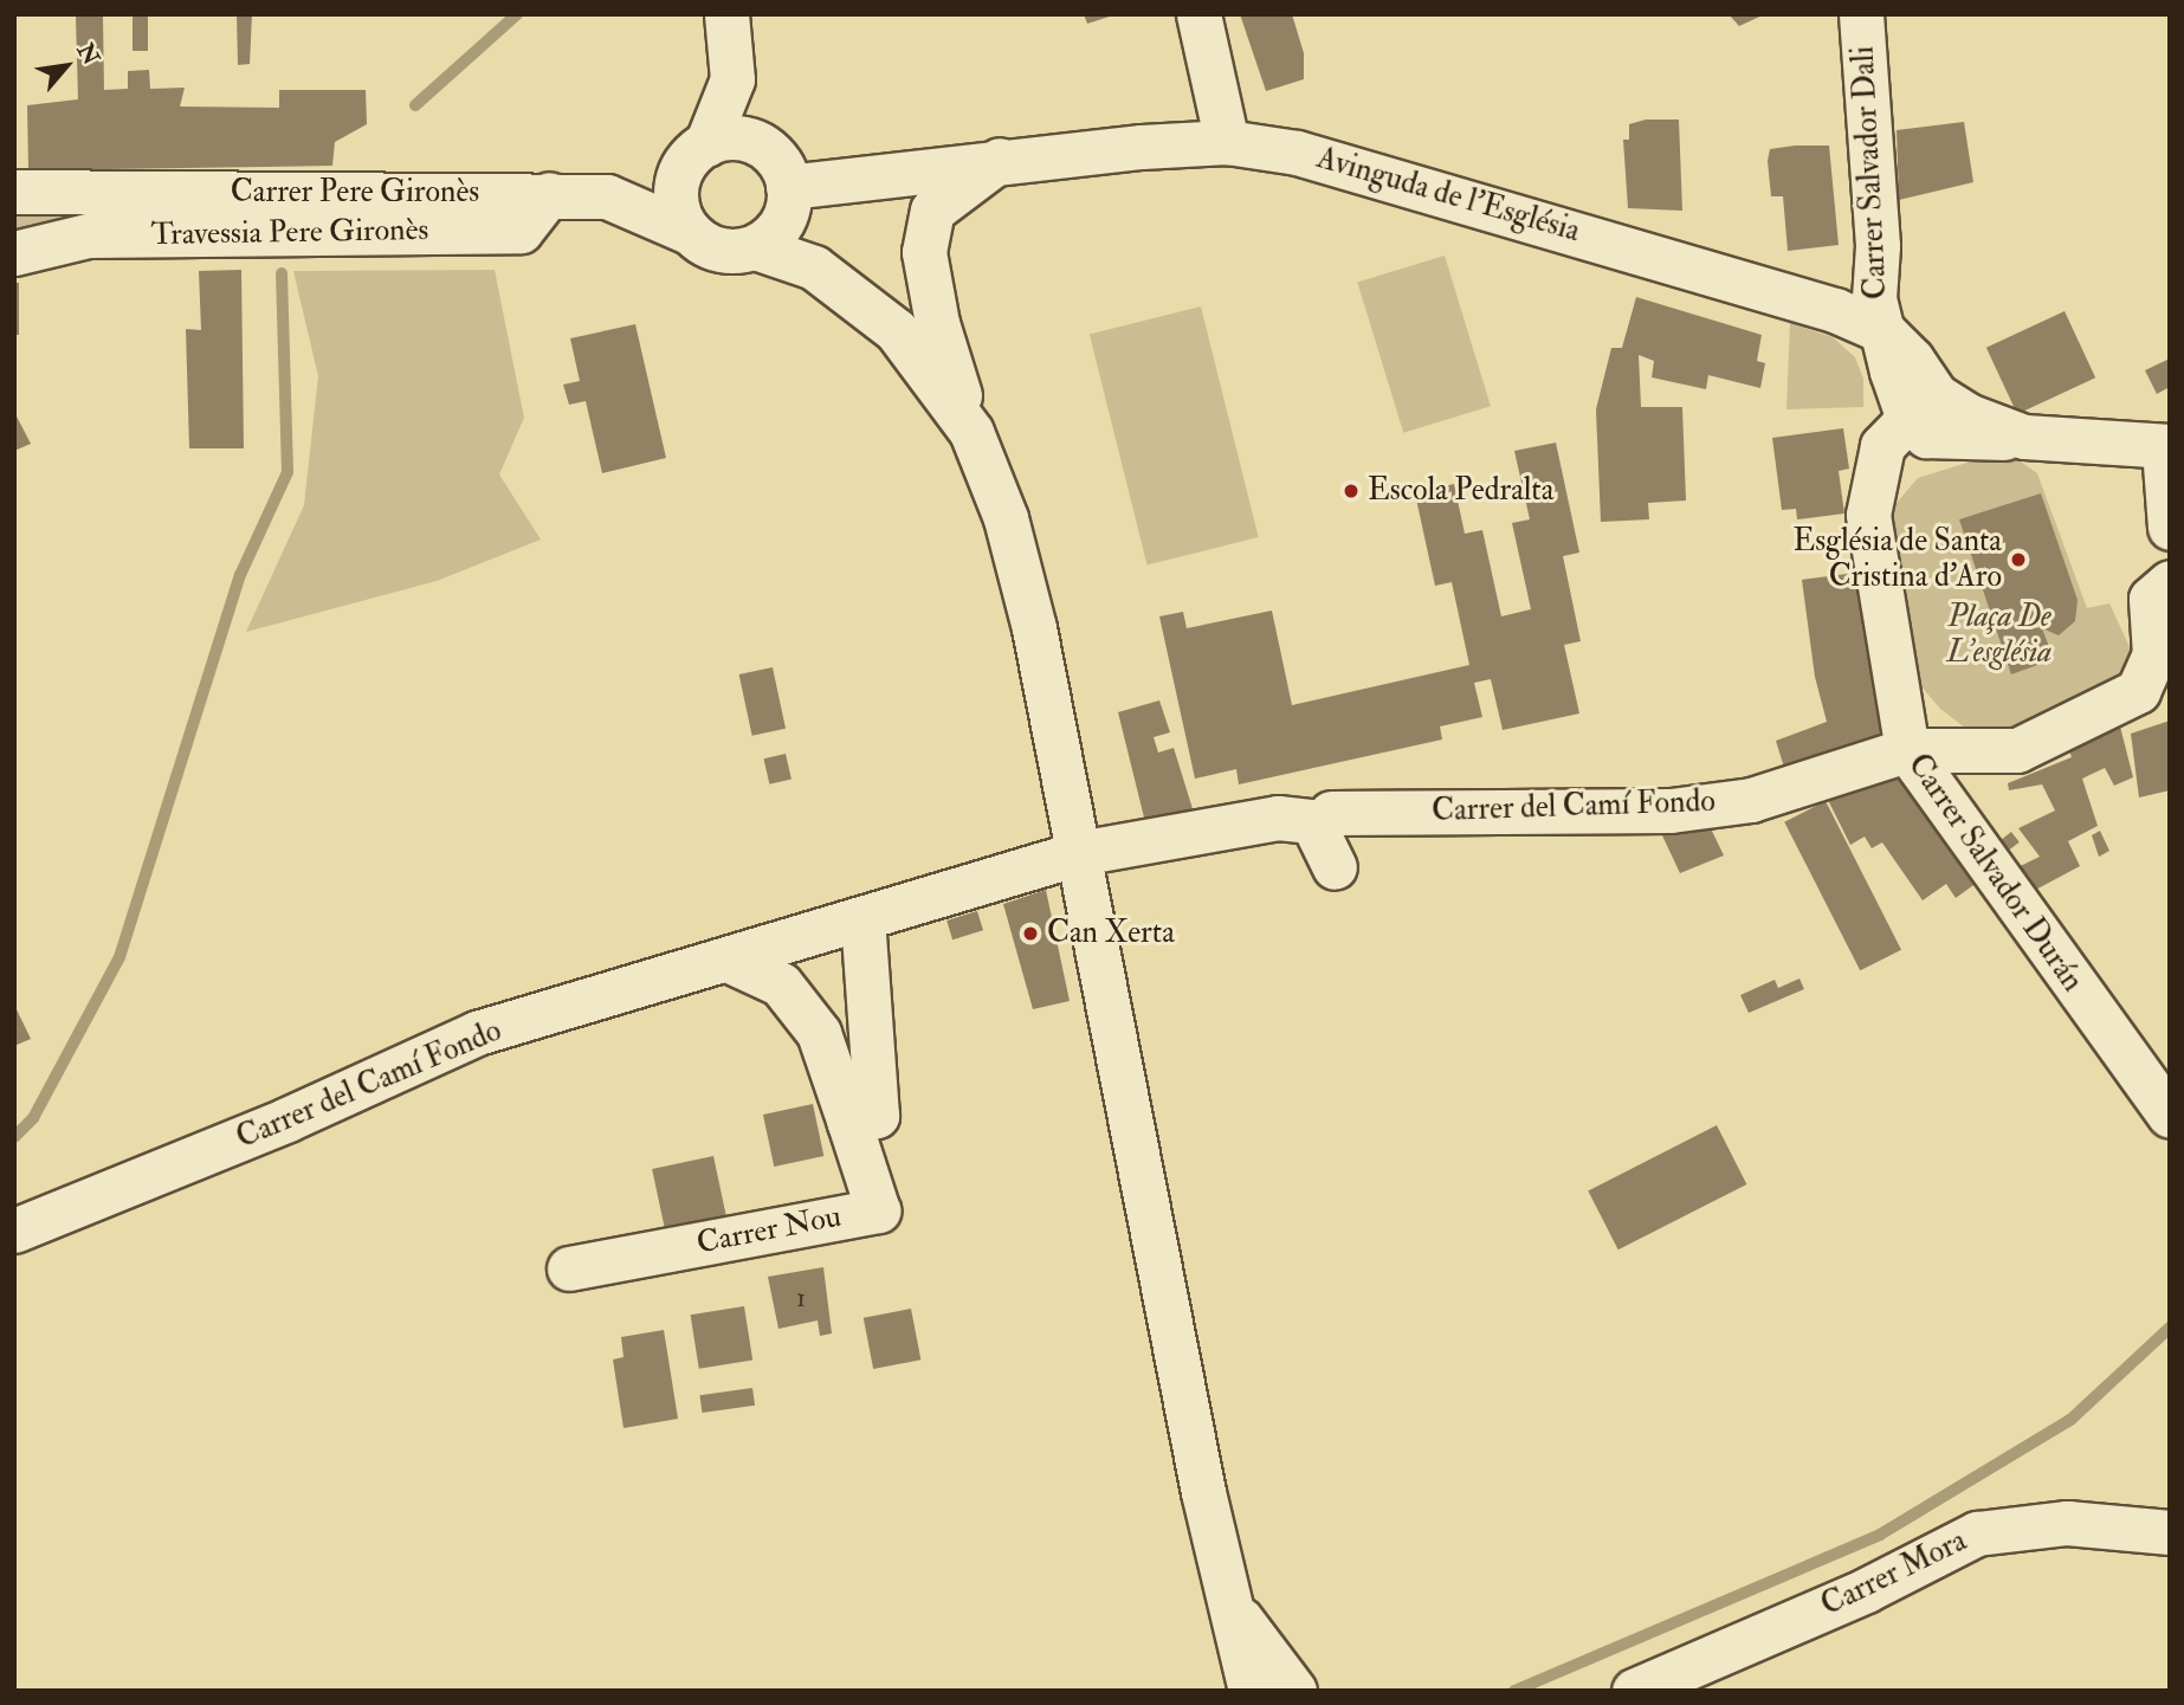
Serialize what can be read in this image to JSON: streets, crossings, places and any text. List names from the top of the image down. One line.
{"streets":{"street":["Carrer Salvador Dali","Carrer Pere Gironès","Avinguda de l'Església","Travessia Pere Gironès","Carrer del Camí Fondo","Carrer Salvador Durán","Carrer Nou","Carrer Mora"]},"crossings":[["Carrer Salvador Dali","Avinguda de l'Església"],["Carrer Pere Gironès","Travessia Pere Gironès"],["Avinguda de l'Església","Carrer Salvador Durán"],["Carrer del Camí Fondo","Carrer Salvador Durán"]],"parks":["Plaça De L'església"],"places":["Escola Pedralta","Església de Santa Cristina d'Aro","Can Xerta"],"house_numbers":["1"],"north":"top right"}
